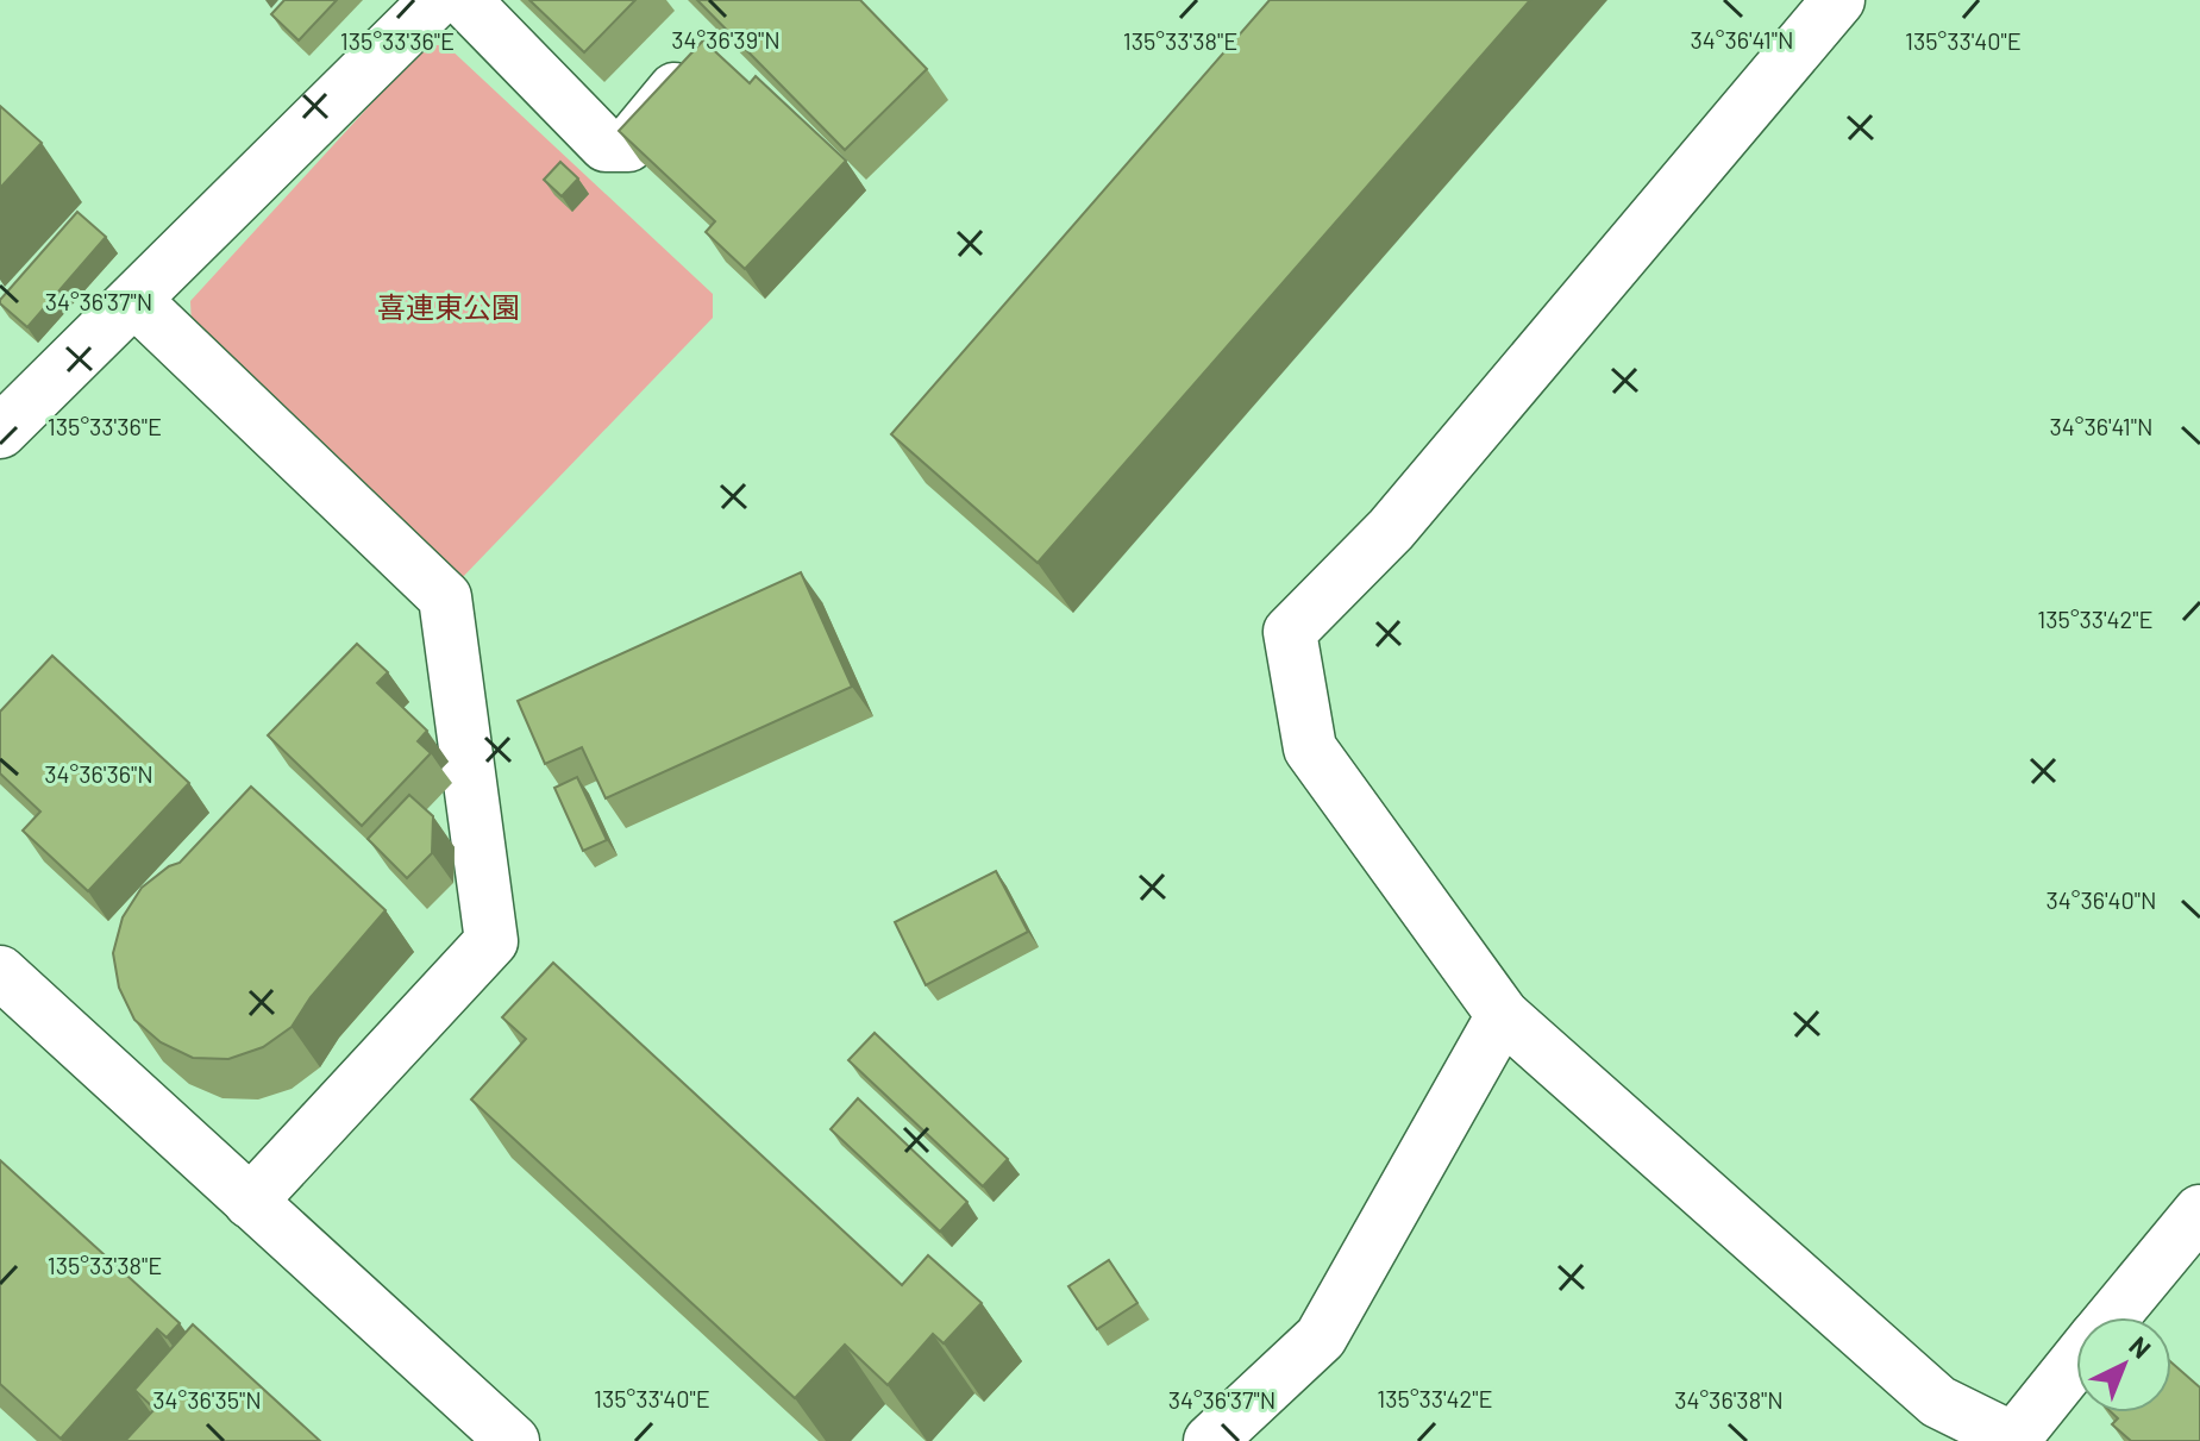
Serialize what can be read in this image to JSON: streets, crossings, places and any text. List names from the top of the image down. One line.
{"parks":["喜連東公園"],"north":"top right","coordinates":["34°36'39\"N","34°36'41\"N","135°33'36\"E","135°33'38\"E","135°33'40\"E","34°36'37\"N","135°33'42\"E","34°36'36\"N","34°36'40\"N","34°36'35\"N","34°36'38\"N"]}
